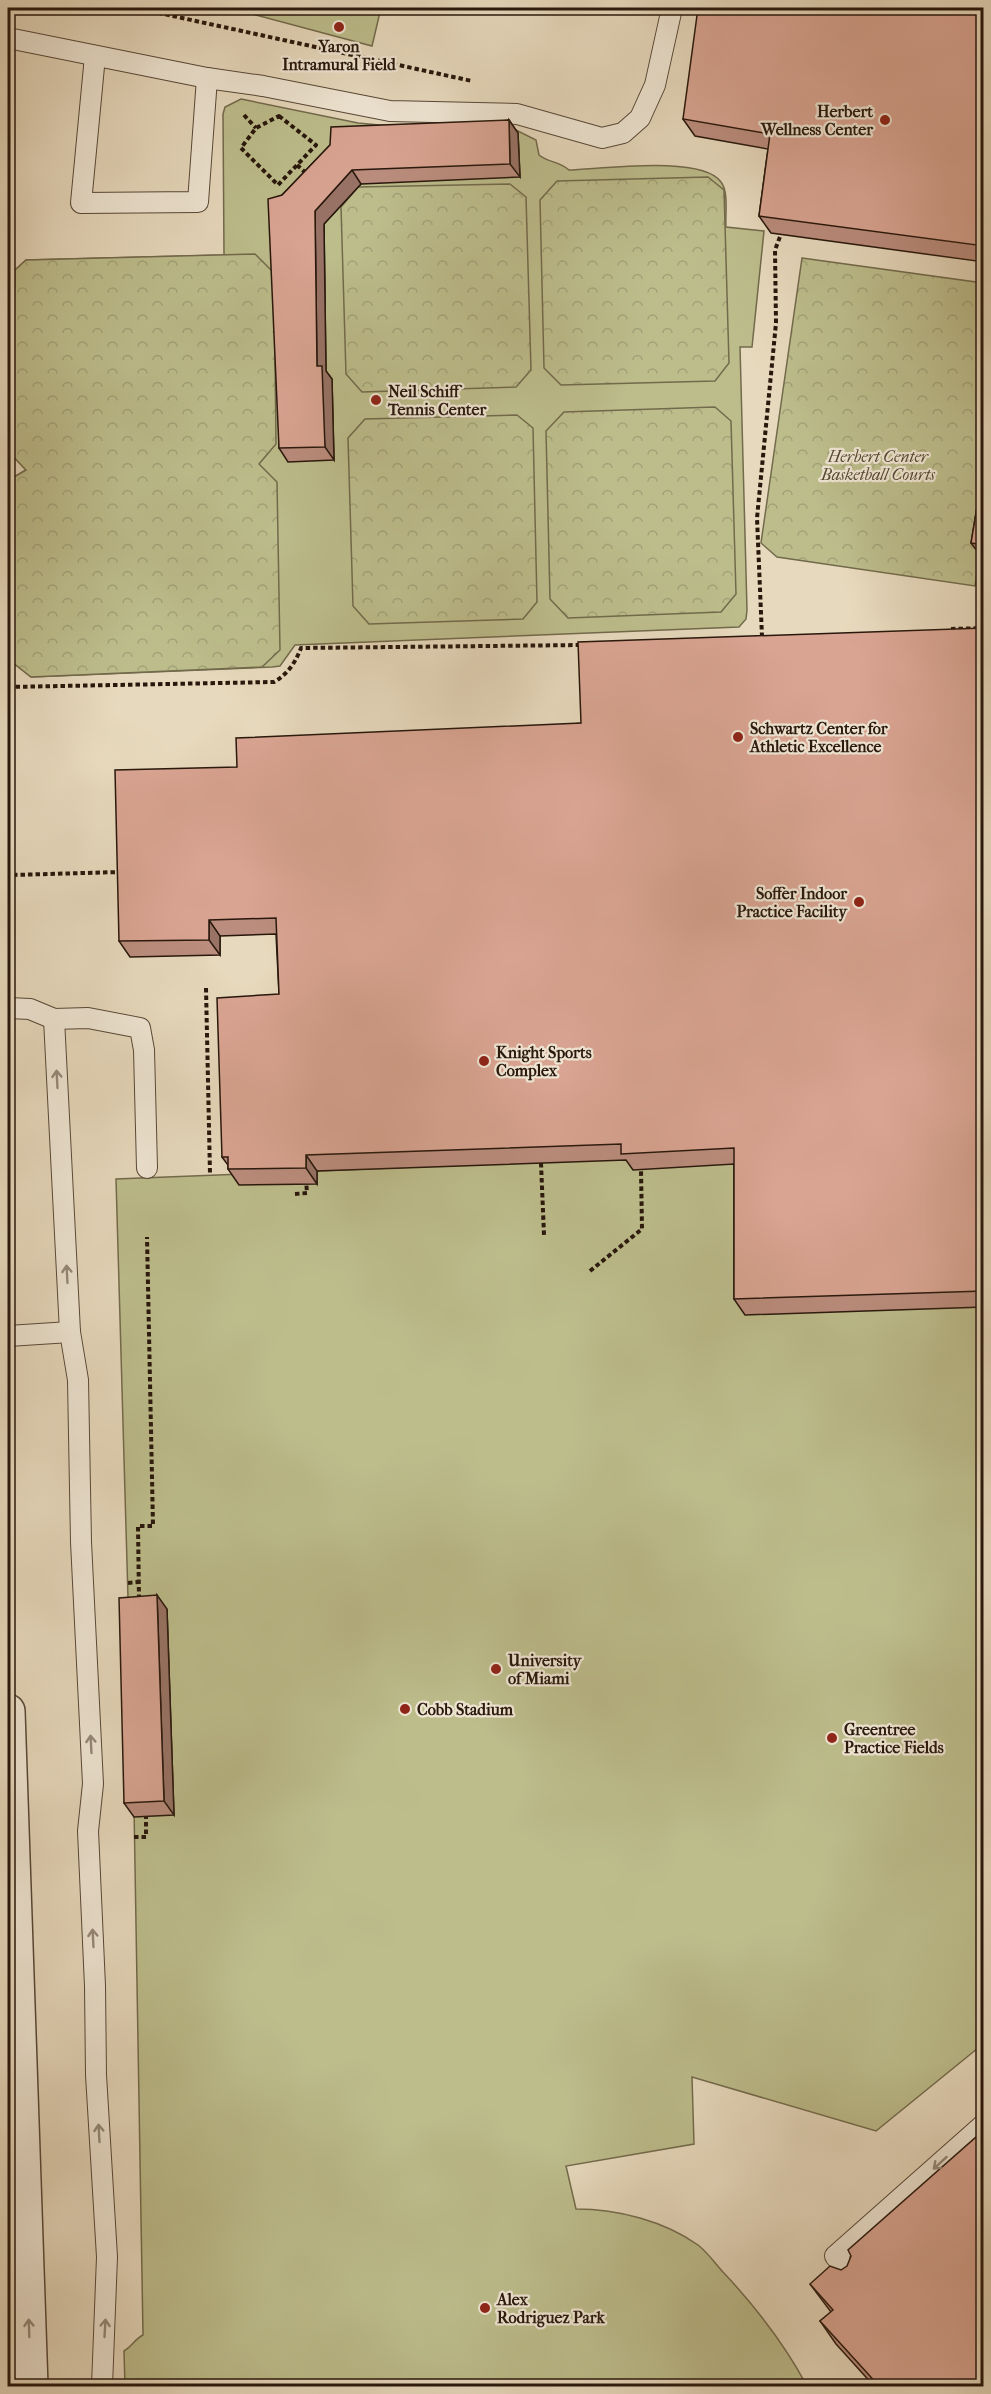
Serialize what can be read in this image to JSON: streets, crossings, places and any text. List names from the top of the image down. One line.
{"parks":["Herbert Center Basketball Courts"],"places":["Yaron Intramural Field","Herbert Wellness Center","Neil Schiff Tennis Center","Schwartz Center for Athletic Excellence","Soffer Indoor Practice Facility","Knight Sports Complex","University of Miami","Cobb Stadium","Greentree Practice Fields","Alex Rodriguez Park"]}
